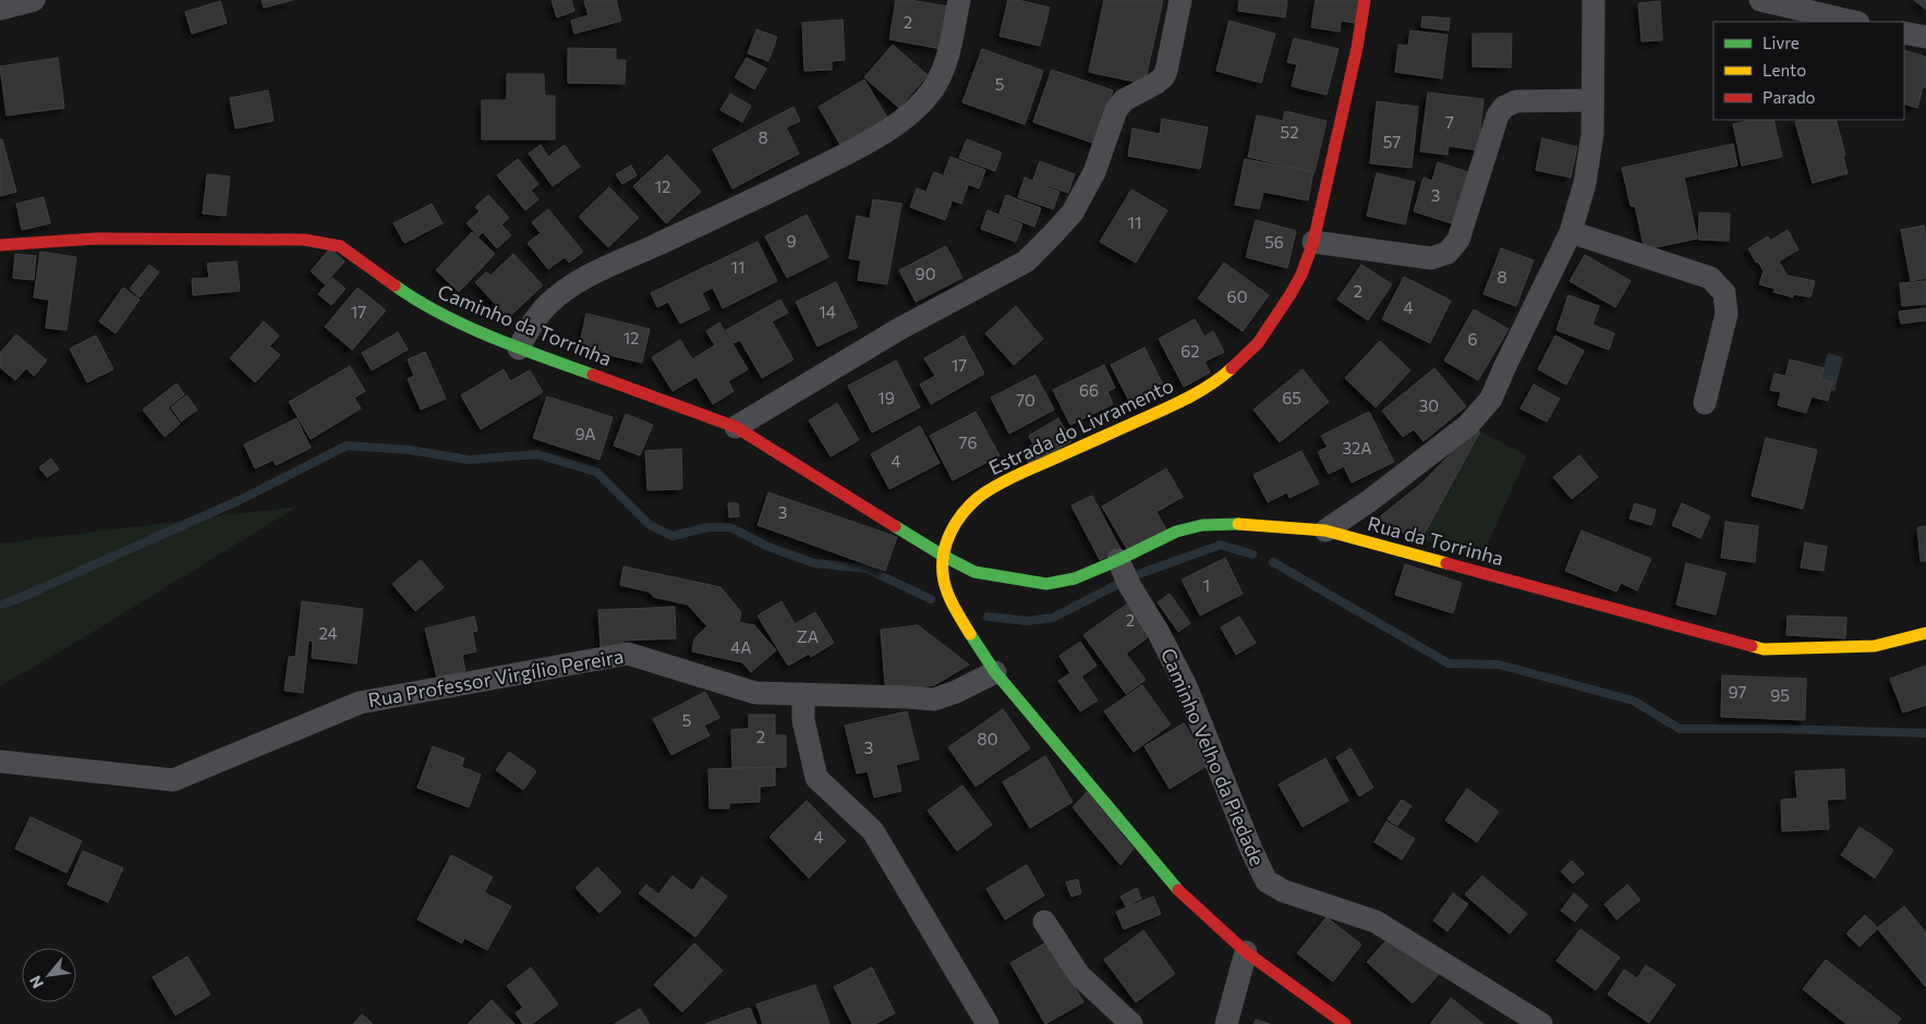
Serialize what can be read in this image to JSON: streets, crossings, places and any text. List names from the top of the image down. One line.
{"streets":{"street":["Caminho da Torrinha","Estrada do Livramento","Rua da Torrinha","Rua Professor Virgílio Pereira","Caminho Velho da Piedade"]},"crossings":[["Caminho da Torrinha","Estrada do Livramento"],["Caminho da Torrinha","Rua da Torrinha"],["Estrada do Livramento","Rua da Torrinha"],["Estrada do Livramento","Rua Professor Virgílio Pereira"],["Rua da Torrinha","Caminho Velho da Piedade"]],"house_numbers":["2","5","7","52","8","57","12","3","11","9","56","11","90","8","2","60","4","17","14","12","6","62","17","66","19","65","70","30","9A","76","32A","4","3","1","2","24","ZA","4A","97","95","5","2","80","3","4"],"legend":["Livre","Lento","Parado"],"north":"bottom left"}
